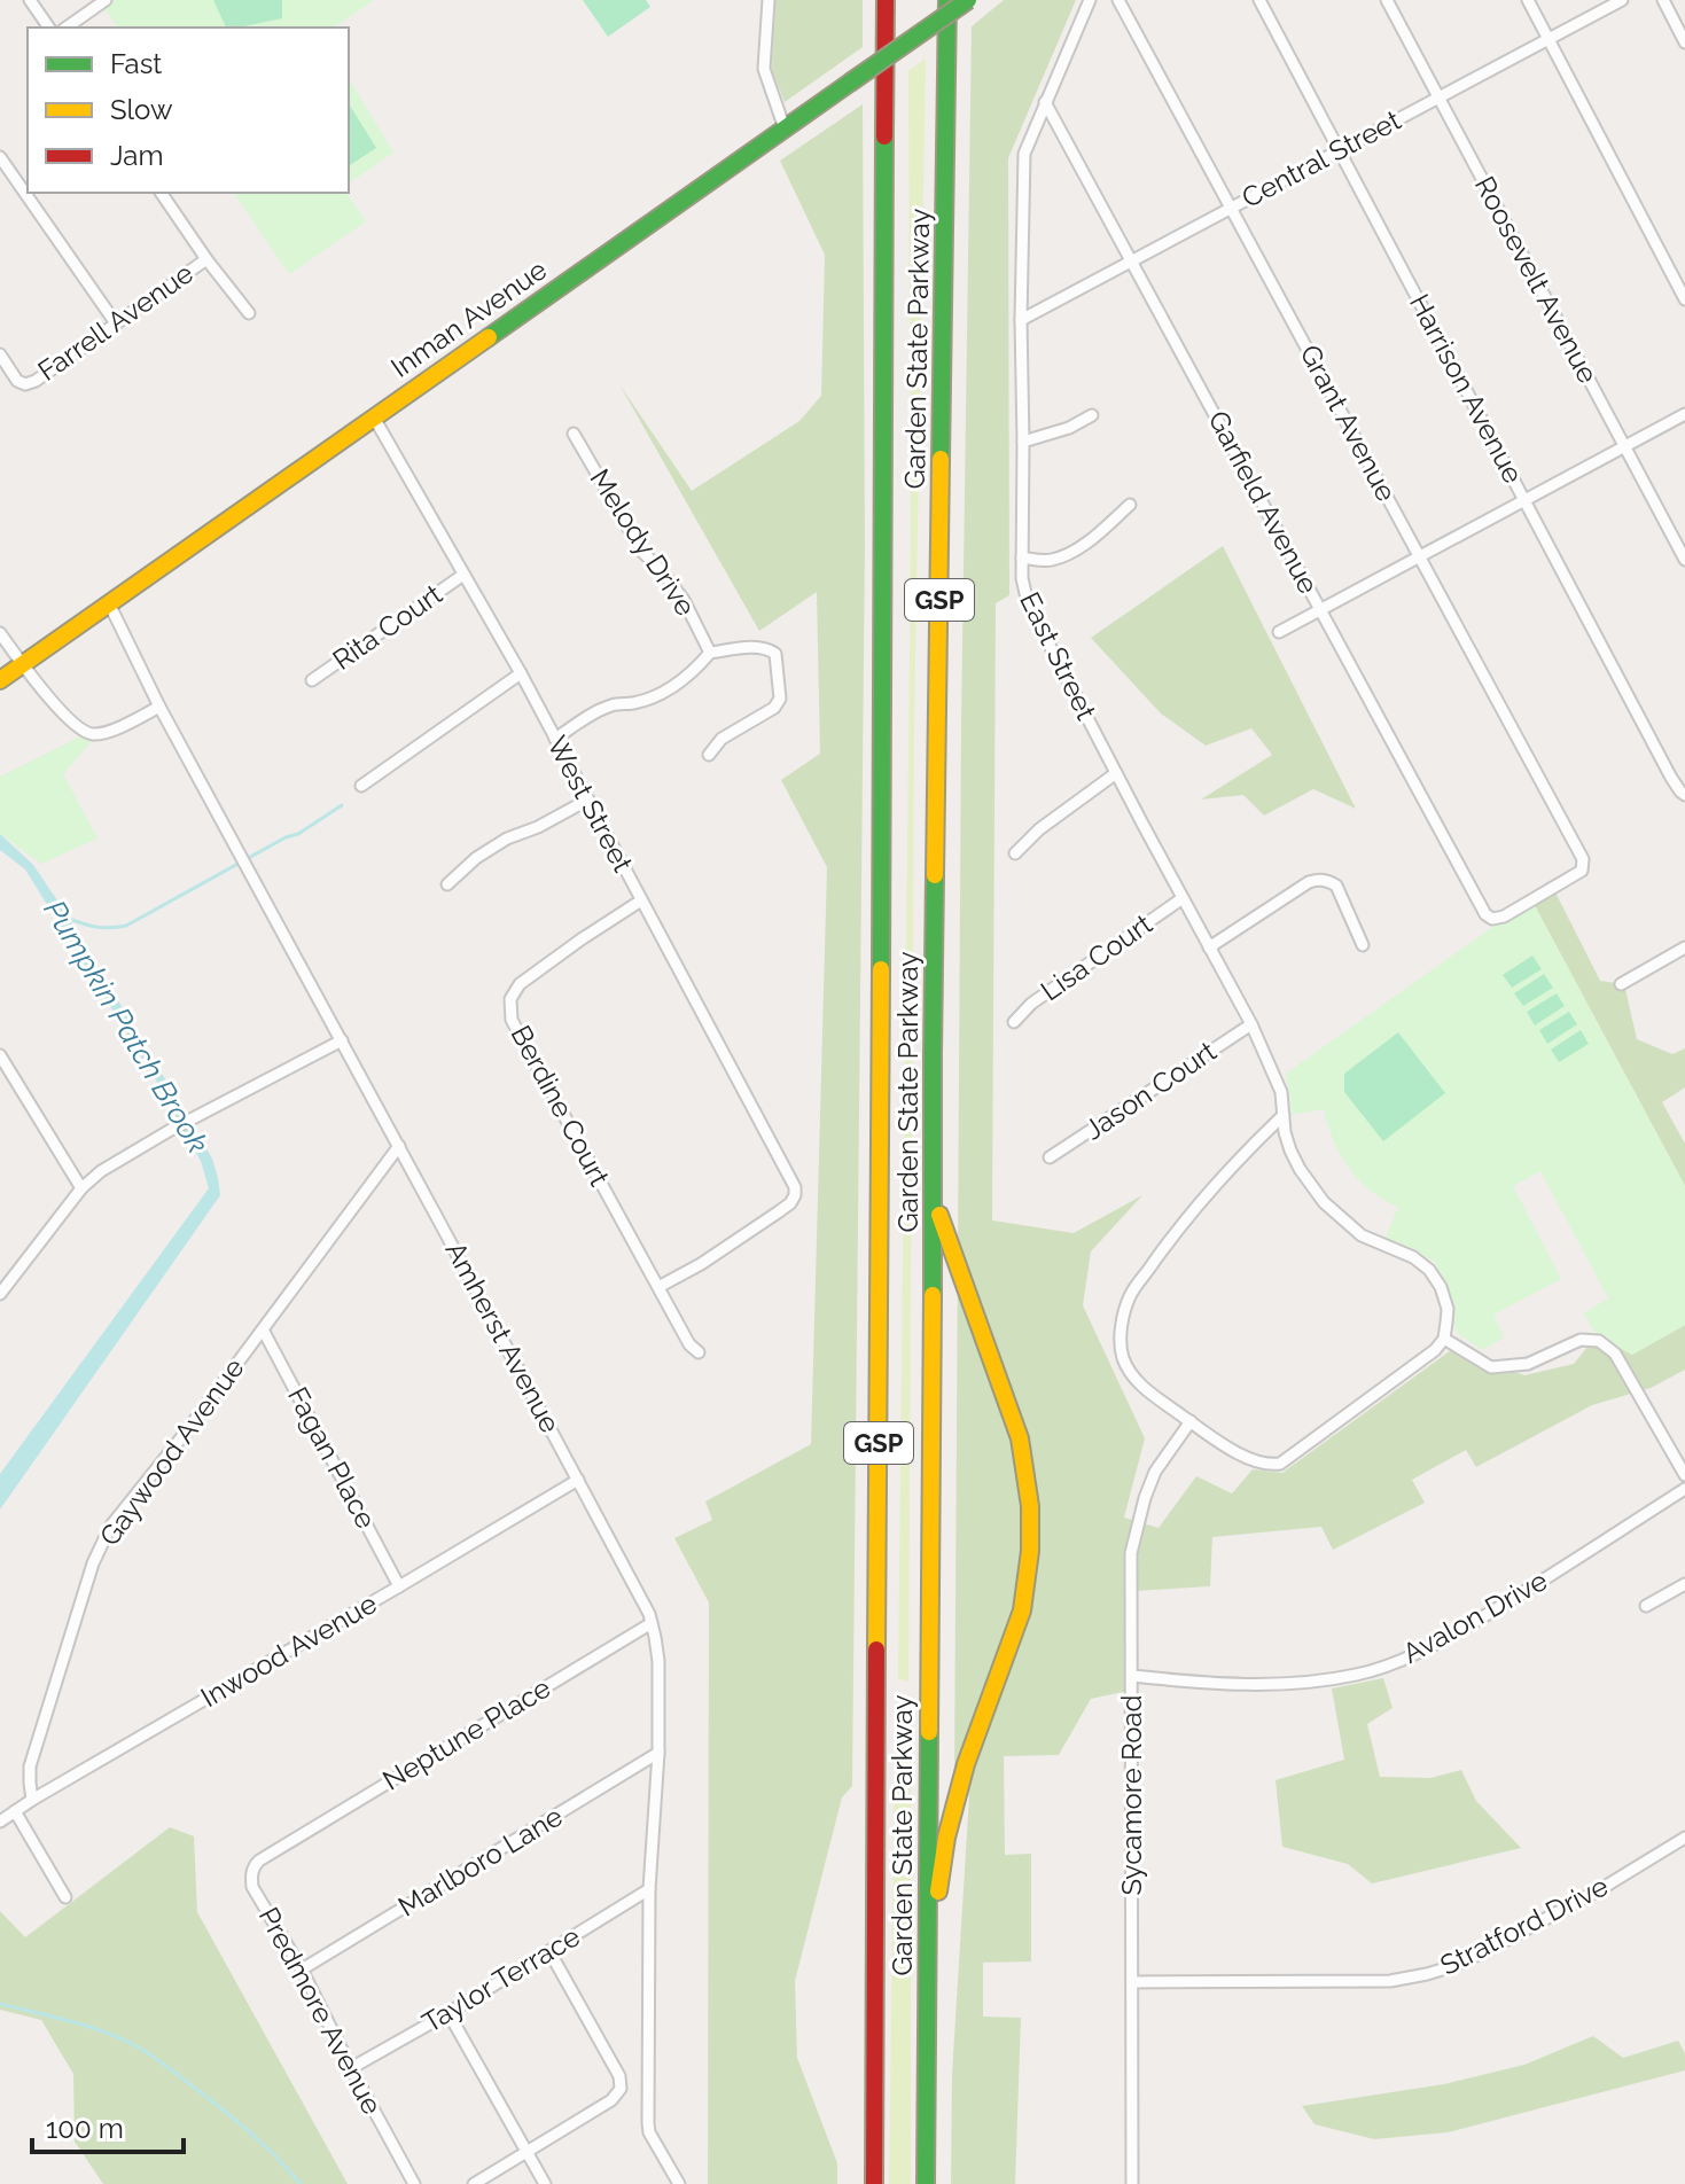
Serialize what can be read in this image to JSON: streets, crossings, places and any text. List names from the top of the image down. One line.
{"streets":{"main road":["Inman Avenue","Garden State Parkway","GSP"],"street":["Central Street","Roosevelt Avenue","Farrell Avenue","Harrison Avenue","Grant Avenue","Garfield Avenue","Melody Drive","Rita Court","East Street","West Street","Lisa Court","Jason Court","Berdine Court","Amherst Avenue","Gaywood Avenue","Fagan Place","Avalon Drive","Inwood Avenue","Neptune Place","Sycamore Road","Marlboro Lane","Stratford Drive","Taylor Terrace","Predmore Avenue"]},"crossings":[["Central Street","Roosevelt Avenue"],["Central Street","Harrison Avenue"],["Central Street","Grant Avenue"],["Central Street","Garfield Avenue"],["Central Street","East Street"],["Inman Avenue","West Street"],["Inman Avenue","Amherst Avenue"],["Grant Avenue","Garfield Avenue"],["Garfield Avenue","East Street"],["Rita Court","West Street"],["East Street","Lisa Court"],["East Street","Jason Court"],["West Street","Berdine Court"],["Amherst Avenue","Gaywood Avenue"],["Amherst Avenue","Inwood Avenue"],["Amherst Avenue","Neptune Place"],["Amherst Avenue","Marlboro Lane"],["Amherst Avenue","Taylor Terrace"],["Gaywood Avenue","Fagan Place"],["Gaywood Avenue","Inwood Avenue"],["Fagan Place","Inwood Avenue"],["Avalon Drive","Sycamore Road"],["Neptune Place","Predmore Avenue"],["Sycamore Road","Stratford Drive"],["Marlboro Lane","Predmore Avenue"],["Taylor Terrace","Predmore Avenue"]],"water":["Pumpkin Patch Brook"],"legend":["Fast","Slow","Jam"],"scale_bar":"100 m"}
